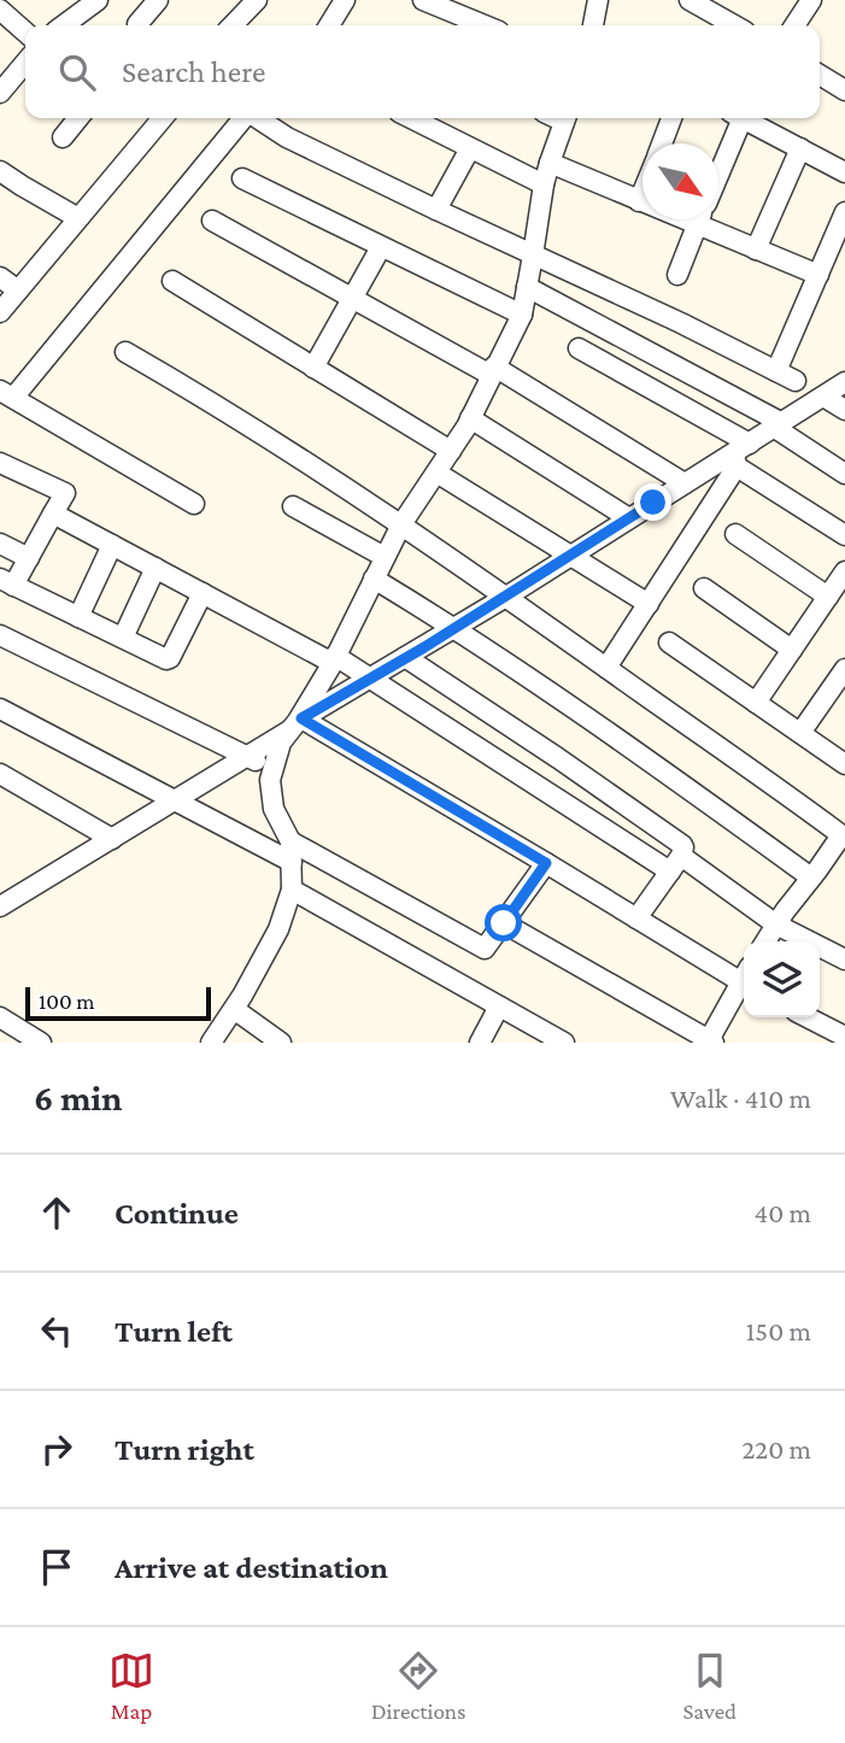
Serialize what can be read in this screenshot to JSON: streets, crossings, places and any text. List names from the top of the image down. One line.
{"scale_bar":"100 m","north":"bottom right","page":{"search":"Search here","scale":"100 m","heading":["6 min","Walk · 410 m"],"list":[["Continue","40 m"],["Turn left","150 m"],["Turn right","220 m"],"Arrive at destination"],"nav":["Map","Directions","Saved"]}}
